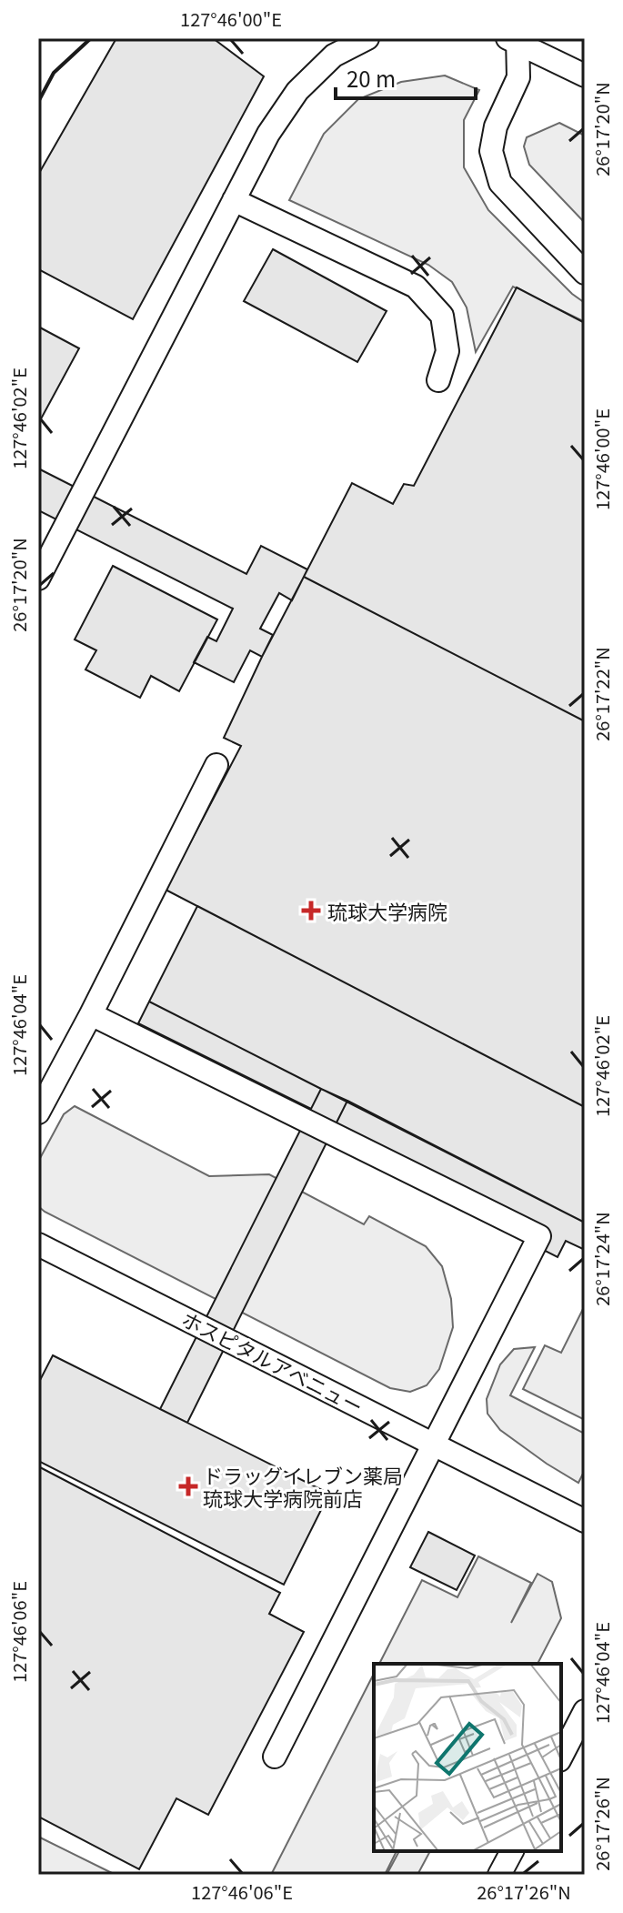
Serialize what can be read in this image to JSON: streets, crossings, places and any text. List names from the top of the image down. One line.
{"streets":{"lane":["ホスピタルアベニュー"]},"places":{"health":["琉球大学病院","ドラッグイレブン薬局 琉球大学病院前店"]},"scale_bar":"20 m","coordinates":["127°46'00\"E","26°17'20\"N","127°46'02\"E","26°17'22\"N","127°46'04\"E","26°17'24\"N","127°46'06\"E","26°17'26\"N"]}
